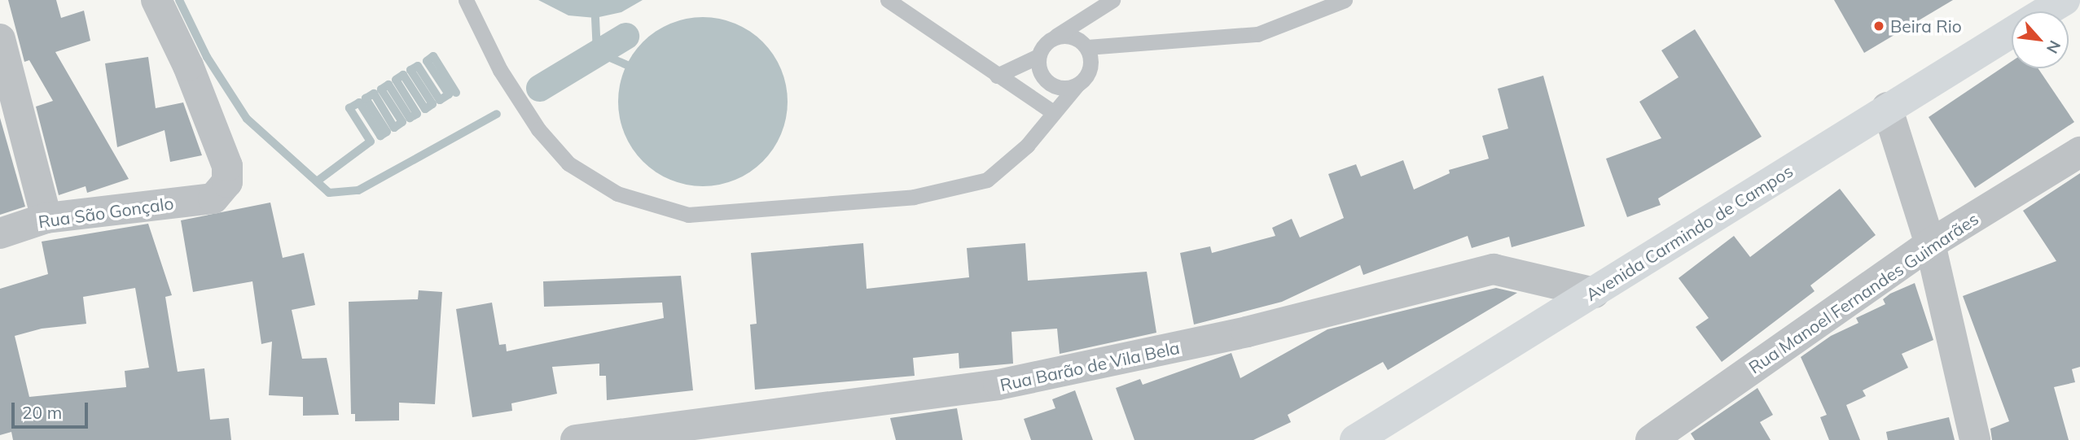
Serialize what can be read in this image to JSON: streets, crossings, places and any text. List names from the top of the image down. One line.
{"streets":{"main road":["Avenida Carmindo de Campos"],"street":["Rua São Gonçalo","Rua Manoel Fernandes Guimarães","Rua Barão de Vila Bela"]},"crossings":[["Avenida Carmindo de Campos","Rua Barão de Vila Bela"]],"places":["Beira Rio"],"scale_bar":"20 m","north":"bottom right"}
